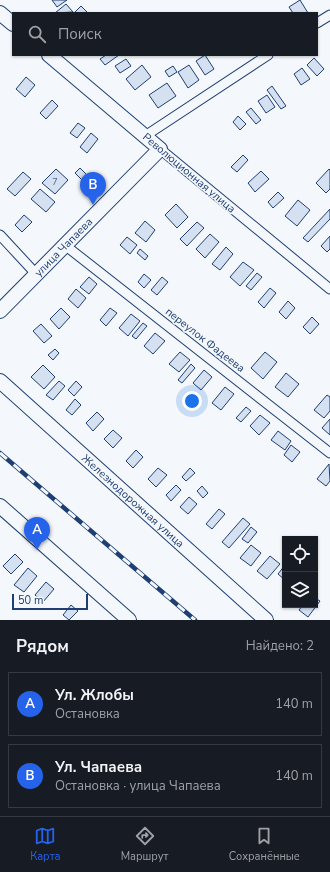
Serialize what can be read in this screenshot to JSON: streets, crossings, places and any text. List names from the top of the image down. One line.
{"streets":{"main road":["Революционная улица","улица Чапаева","Железнодорожная улица"],"street":["переулок Фадеева"]},"crossings":[["Революционная улица","улица Чапаева"],["улица Чапаева","переулок Фадеева"]],"house_numbers":["7"],"scale_bar":"50 m","page":{"search":"Поиск","pins":["B","A"],"scale":"50 m","heading":["Рядом","Найдено: 2"],"list":[{"mark":"A","name":"Ул. Жлобы","note":"Остановка","value":"140 m"},{"mark":"B","name":"Ул. Чапаева","note":"Остановка · улица Чапаева","value":"140 m"}],"nav":["Карта","Маршрут","Сохранённые"]}}
